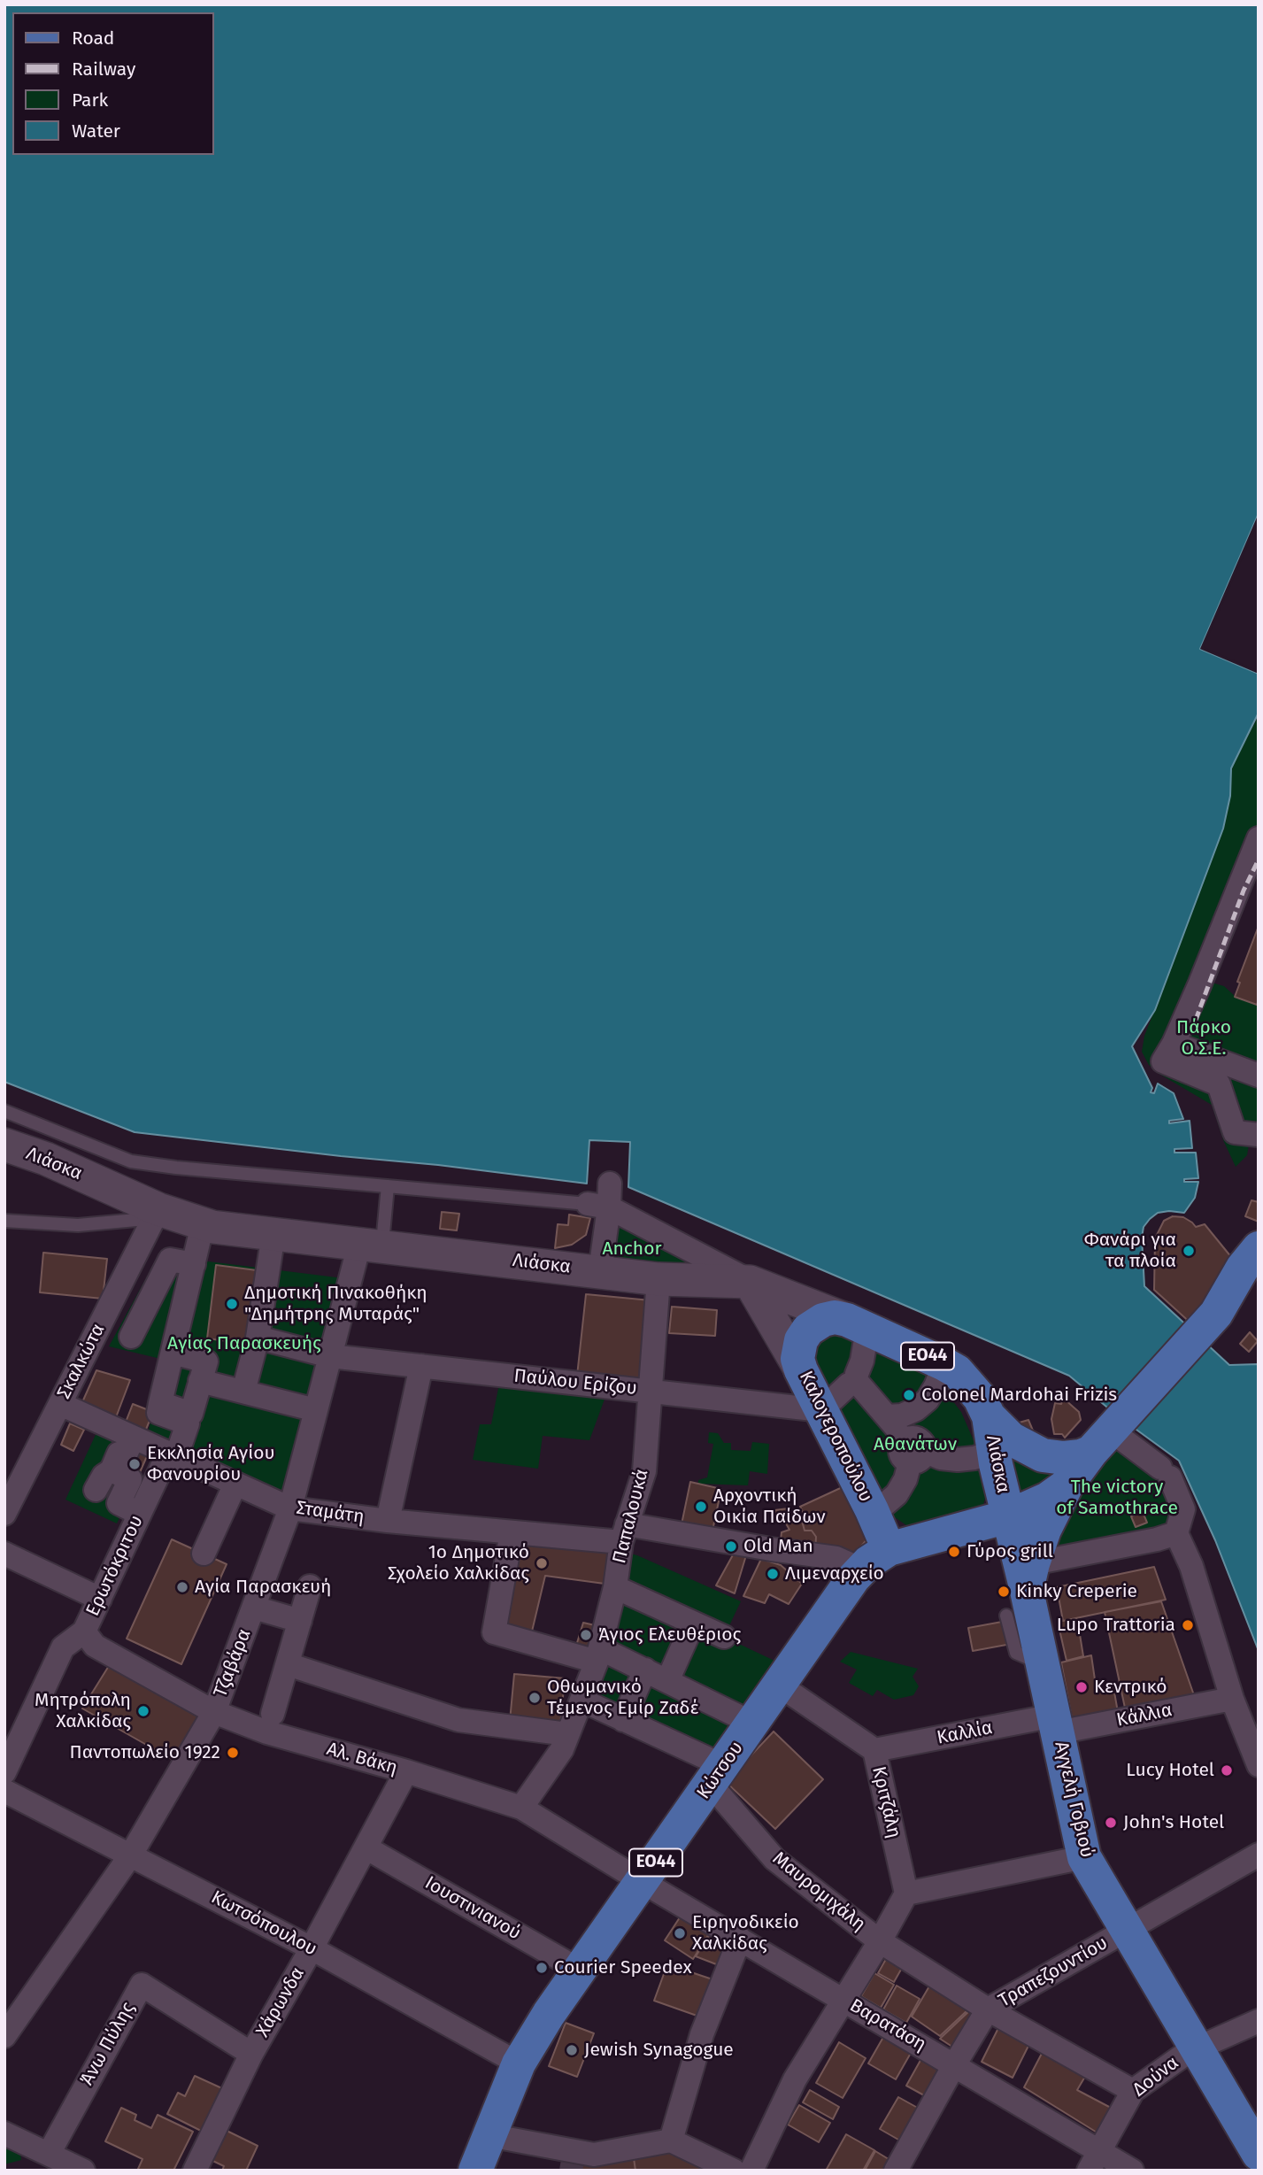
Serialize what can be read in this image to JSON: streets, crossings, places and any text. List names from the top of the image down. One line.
{"streets":{"main road":["Λιάσκα","ΕΟ44","Καλογεροπούλου","Κώτσου","Αγγελή Γοβιού"],"street":["Σκαλκώτα","Παύλου Ερίζου","Σταμάτη","Παπαλουκά","Ερωτόκριτου","Τζαβάρα","Κάλλια","Καλλία","Αλ. Βάκη","Κριτζάλη","Μαυρομιχάλη","Ιουστινιανού","Κωτσόπουλου","Τραπεζουντίου","Χάρωνδα","Βαρατάση","Άνω Πύλης","Δούνα"]},"crossings":[["Λιάσκα","ΕΟ44"],["Λιάσκα","Σκαλκώτα"],["Λιάσκα","Καλογεροπούλου"],["Λιάσκα","Παπαλουκά"],["Λιάσκα","Τζαβάρα"],["Λιάσκα","Κώτσου"],["Λιάσκα","Αγγελή Γοβιού"],["ΕΟ44","Κώτσου"],["ΕΟ44","Αγγελή Γοβιού"],["Σκαλκώτα","Σταμάτη"],["Παύλου Ερίζου","Καλογεροπούλου"],["Παύλου Ερίζου","Παπαλουκά"],["Παύλου Ερίζου","Τζαβάρα"],["Καλογεροπούλου","Κώτσου"],["Σταμάτη","Παπαλουκά"],["Σταμάτη","Ερωτόκριτου"],["Σταμάτη","Τζαβάρα"],["Σταμάτη","Κώτσου"],["Παπαλουκά","Αλ. Βάκη"],["Ερωτόκριτου","Αλ. Βάκη"],["Τζαβάρα","Αλ. Βάκη"],["Τζαβάρα","Κωτσόπουλου"],["Κάλλια","Καλλία"],["Κάλλια","Αγγελή Γοβιού"],["Καλλία","Αγγελή Γοβιού"],["Καλλία","Κριτζάλη"],["Αλ. Βάκη","Κώτσου"],["Αλ. Βάκη","Χάρωνδα"],["Αλ. Βάκη","Βαρατάση"],["Κώτσου","Αγγελή Γοβιού"],["Κώτσου","Κριτζάλη"],["Κώτσου","Μαυρομιχάλη"],["Κώτσου","Ιουστινιανού"],["Κώτσου","Κωτσόπουλου"],["Κώτσου","Βαρατάση"],["Αγγελή Γοβιού","Τραπεζουντίου"],["Αγγελή Γοβιού","Δούνα"],["Μαυρομιχάλη","Τραπεζουντίου"],["Μαυρομιχάλη","Δούνα"],["Ιουστινιανού","Χάρωνδα"],["Κωτσόπουλου","Χάρωνδα"],["Τραπεζουντίου","Βαρατάση"],["Χάρωνδα","Άνω Πύλης"],["Βαρατάση","Δούνα"]],"parks":["Πάρκο Ο.Σ.Ε.","Anchor","Αγίας Παρασκευής","Αθανάτων","The victory of Samothrace"],"places":["Φανάρι για τα πλοία","Δημοτική Πινακοθήκη \"Δημήτρης Μυταράς\"","Colonel Mardohai Frizis","Εκκλησία Αγίου Φανουρίου","Αρχοντική Οικία Παίδων","Old Man","Γύρος grill","1ο Δημοτικό Σχολείο Χαλκίδας","Λιμεναρχείο","Αγία Παρασκευή","Kinky Creperie","Lupo Trattoria","Άγιος Ελευθέριος","Κεντρικό","Οθωμανικό Τέμενος Εμίρ Ζαδέ","Μητρόπολη Χαλκίδας","Παντοπωλείο 1922","Lucy Hotel","John's Hotel","Ειρηνοδικείο Χαλκίδας","Courier Speedex","Jewish Synagogue"],"legend":["Road","Railway","Park","Water"]}
